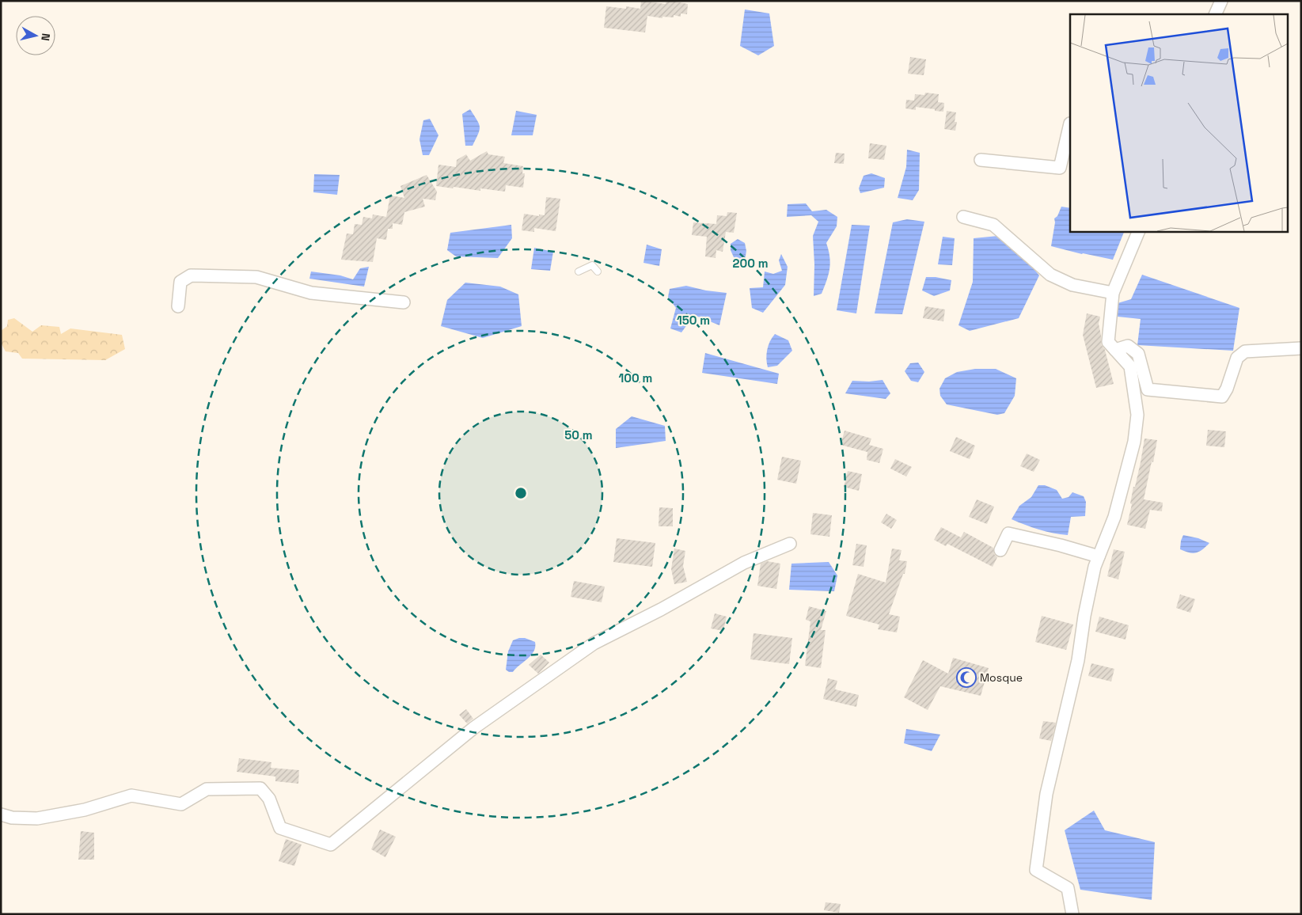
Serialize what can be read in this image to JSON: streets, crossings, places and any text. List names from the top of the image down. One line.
{"places":{"mosque":["Mosque"]},"north":"right","rings":["200 m","150 m","100 m","50 m"]}
